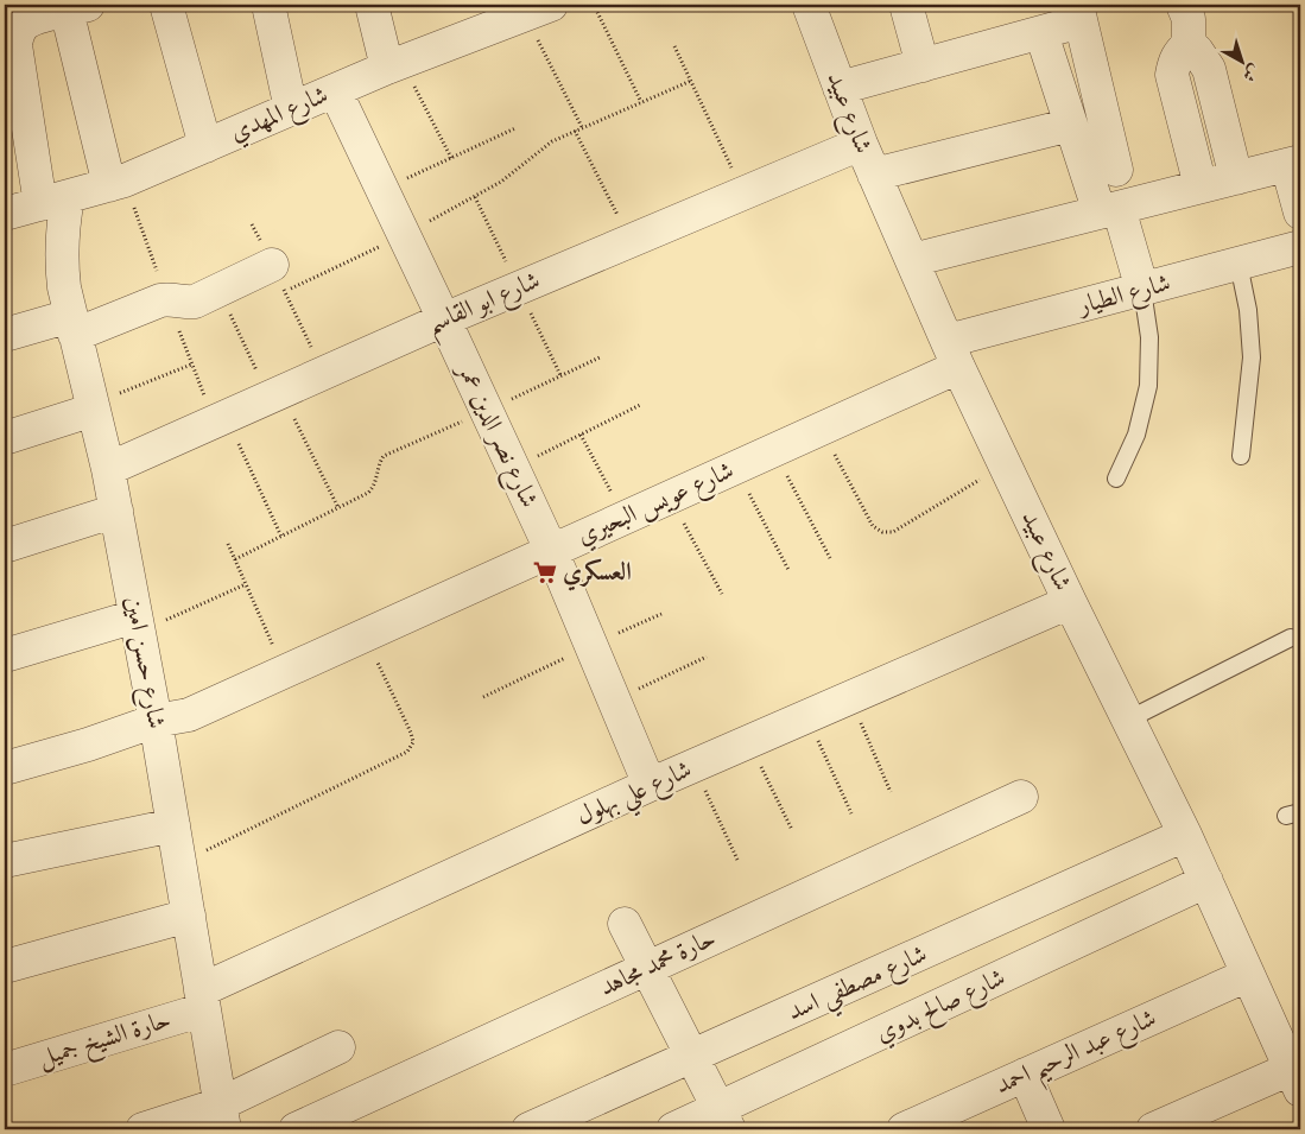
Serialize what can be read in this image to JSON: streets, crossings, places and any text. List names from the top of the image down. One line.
{"streets":{"street":["شارع عبيد","شارع المهدي","شارع الطيار","شارع ابو القاسم","شارع نصر الدين عمر","شارع عويس البحيري","شارع حسن امين","شارع علي بهلول","حارة محمد مجاهد","شارع مصطفي اسد","شارع صالح بدوي","حارة الشيخ جميل","شارع عبد الرحيم احمد"]},"crossings":[["شارع عبيد","شارع الطيار"],["شارع عبيد","شارع ابو القاسم"],["شارع عبيد","شارع عويس البحيري"],["شارع عبيد","شارع علي بهلول"],["شارع عبيد","شارع مصطفي اسد"],["شارع عبيد","شارع صالح بدوي"],["شارع عبيد","شارع عبد الرحيم احمد"],["شارع المهدي","شارع نصر الدين عمر"],["شارع المهدي","شارع حسن امين"],["شارع الطيار","شارع عويس البحيري"],["شارع ابو القاسم","شارع نصر الدين عمر"],["شارع ابو القاسم","شارع حسن امين"],["شارع نصر الدين عمر","شارع عويس البحيري"],["شارع نصر الدين عمر","شارع علي بهلول"],["شارع عويس البحيري","شارع حسن امين"],["شارع حسن امين","شارع علي بهلول"],["شارع حسن امين","حارة الشيخ جميل"],["شارع علي بهلول","حارة الشيخ جميل"]],"places":{"supermarket":["العسكري"]},"north":"bottom right"}
